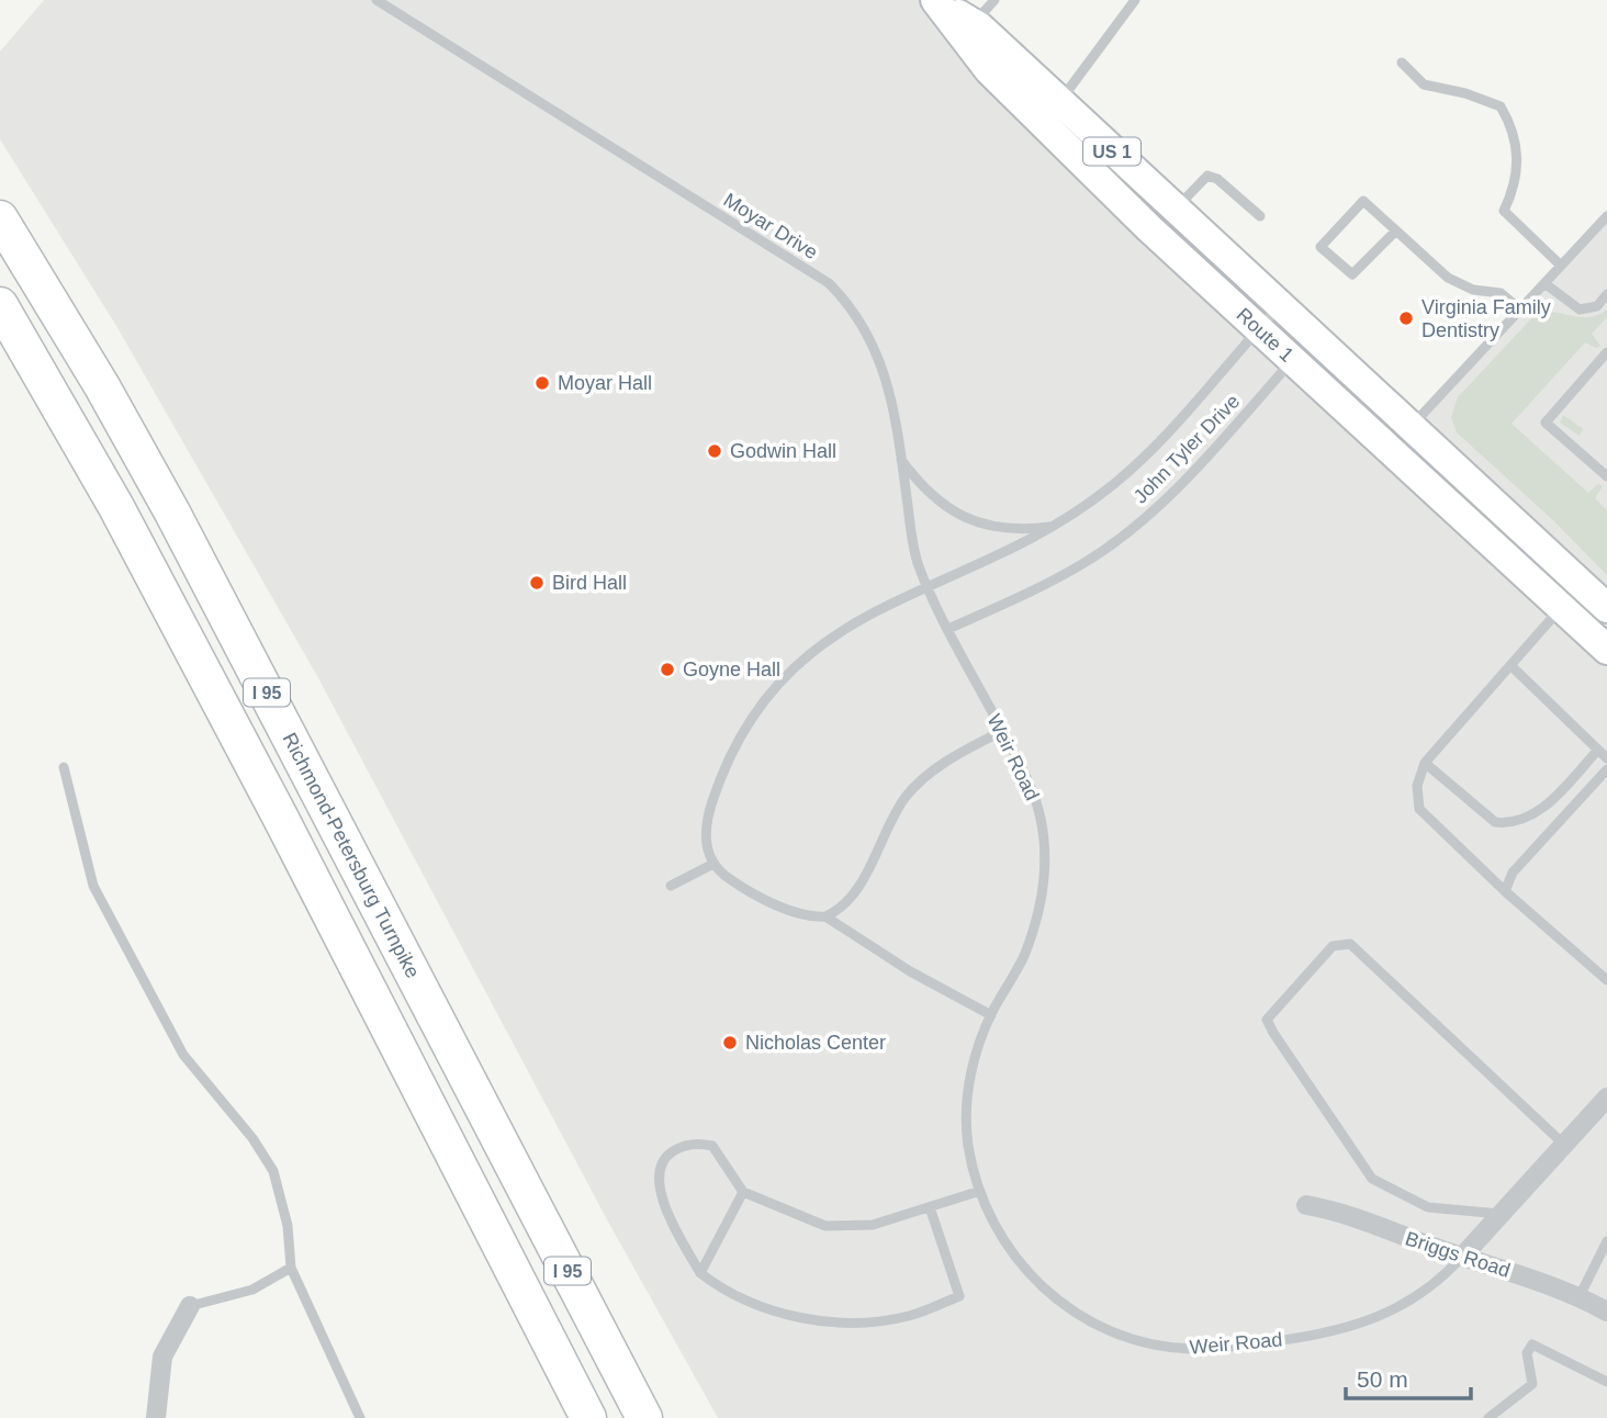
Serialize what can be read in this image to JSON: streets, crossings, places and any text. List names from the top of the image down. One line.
{"streets":{"highway":["I 95","Richmond-Petersburg Turnpike"],"main road":["US 1","Route 1"],"street":["Weir Road","Briggs Road"],"lane":["Moyar Drive","John Tyler Drive"]},"crossings":[["Moyar Drive","John Tyler Drive"],["Moyar Drive","Weir Road"],["Route 1","John Tyler Drive"],["John Tyler Drive","Weir Road"],["Weir Road","Briggs Road"]],"places":["Virginia Family Dentistry","Moyar Hall","Godwin Hall","Bird Hall","Goyne Hall","Nicholas Center"],"scale_bar":"50 m"}
